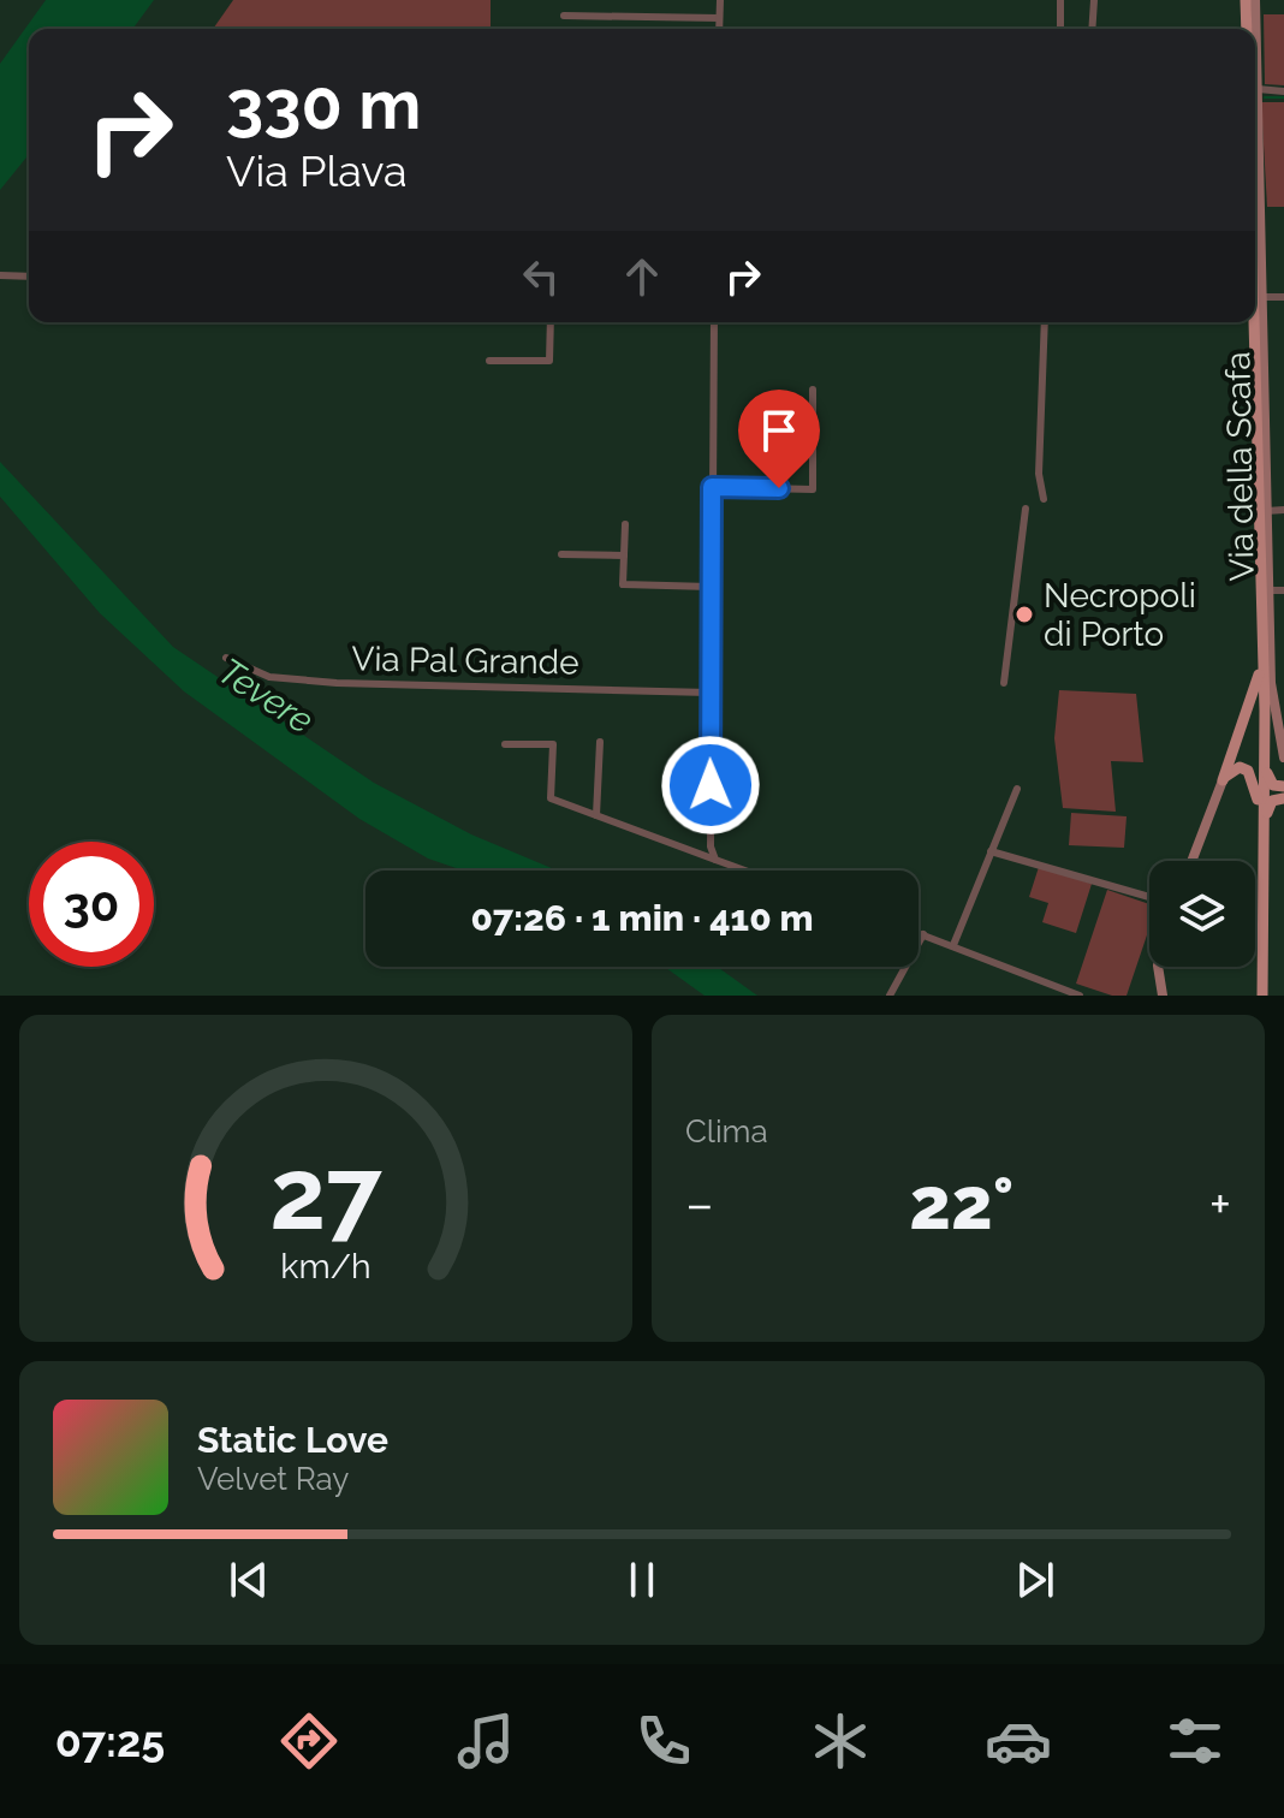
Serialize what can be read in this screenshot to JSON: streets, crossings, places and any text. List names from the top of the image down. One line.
{"streets":{"street":["Via della Scafa","Via Pal Grande"]},"water":["Tevere"],"places":["Necropoli di Porto"],"page":{"turn":["330 m","Via Plava"],"limit":"30","trip":"07:26 · 1 min · 410 m","tile":"Clima","heat":["−","22°","+"],"song":["Static Love","Velvet Ray"],"tabs":"07:25","gauge":["27","km/h"]}}
